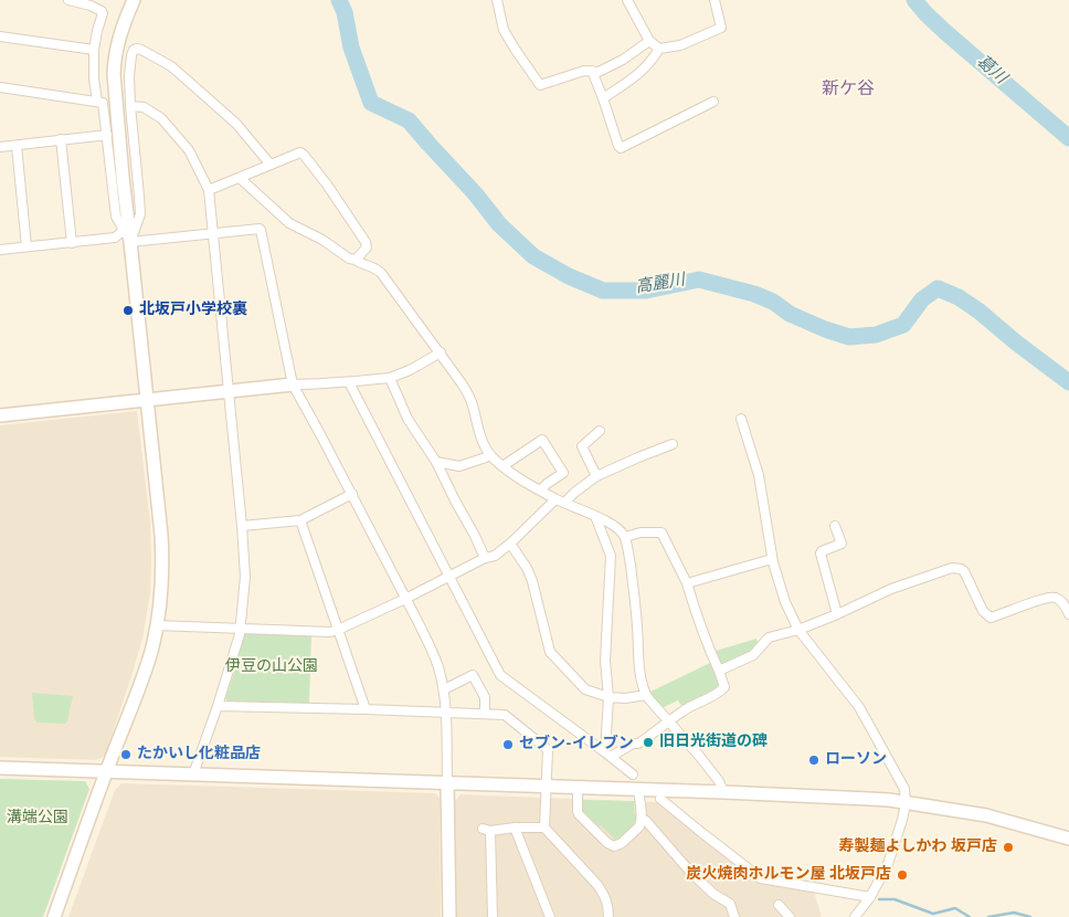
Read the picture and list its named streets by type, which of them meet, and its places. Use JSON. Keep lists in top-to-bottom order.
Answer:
{
  "districts": ["新ケ谷"],
  "water": ["葛川", "高麗川"],
  "parks": ["伊豆の山公園", "溝端公園"],
  "places": [
    "北坂戸小学校裏",
    "旧日光街道の碑",
    "セブン-イレブン",
    "たかいし化粧品店",
    "ローソン",
    "寿製麺よしかわ 坂戸店",
    "炭火焼肉ホルモン屋 北坂戸店"
  ]
}
